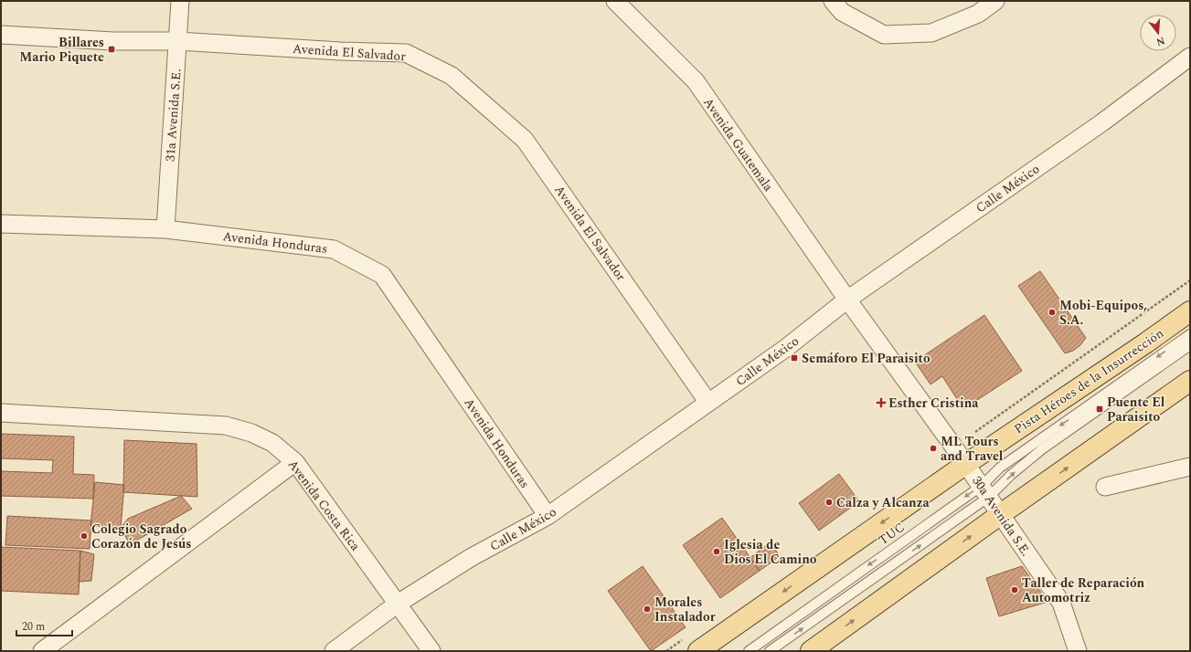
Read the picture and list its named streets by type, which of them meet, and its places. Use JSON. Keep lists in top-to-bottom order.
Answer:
{
  "streets": {
    "main road": ["Pista Héroes de la Insurrección"],
    "street": [
      "Avenida El Salvador",
      "31a Avenida S.E.",
      "Avenida Guatemala",
      "Calle México",
      "Avenida Honduras",
      "Avenida Costa Rica",
      "30a Avenida S.E."
    ],
    "lane": ["TUC"]
  },
  "crossings": [
    ["Avenida El Salvador", "31a Avenida S.E."],
    ["Avenida El Salvador", "Calle México"],
    ["31a Avenida S.E.", "Avenida Honduras"],
    ["Avenida Guatemala", "Calle México"],
    ["Avenida Guatemala", "30a Avenida S.E."],
    ["Calle México", "Avenida Honduras"],
    ["Calle México", "Avenida Costa Rica"],
    ["Calle México", "30a Avenida S.E."],
    ["Pista Héroes de la Insurrección", "30a Avenida S.E."],
    ["30a Avenida S.E.", "TUC"]
  ],
  "places": {
    "transit": ["Billares Mario Piquete", "Semáforo El Paraisito", "Puente El Paraisito"],
    "other": [
      "Mobi-Equipos, S.A.",
      "ML Tours and Travel",
      "Calza y Alcanza",
      "Colegio Sagrado Corazón de Jesús",
      "Iglesia de Dios El Camino",
      "Taller de Reparación Automotriz",
      "Morales Instalador"
    ],
    "health": ["Esther Cristina"]
  },
  "scale_bar": "20 m",
  "north": "bottom"
}
